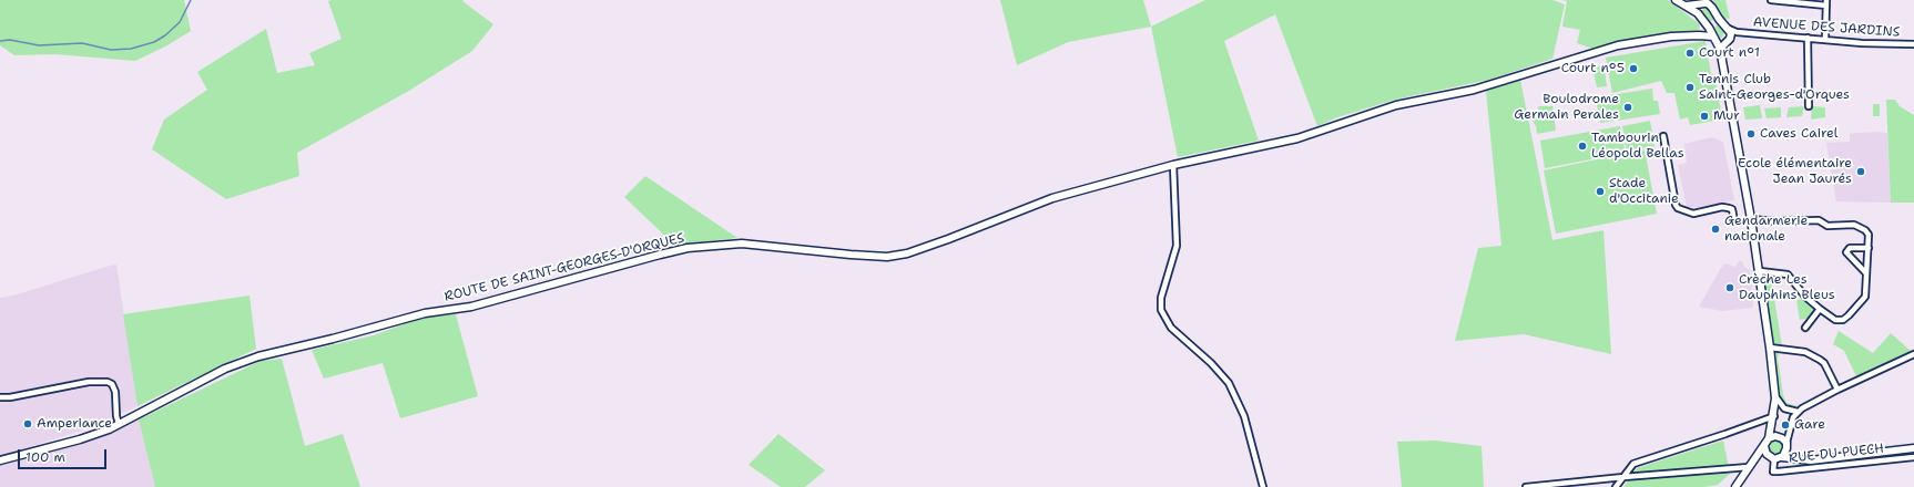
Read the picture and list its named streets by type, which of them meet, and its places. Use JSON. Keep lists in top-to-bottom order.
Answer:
{
  "streets": {
    "street": ["AVENUE DES JARDINS", "ROUTE DE SAINT-GEORGES-D'ORQUES", "RUE DU PUECH"]
  },
  "places": [
    "Court n°1",
    "Court n°5",
    "Tennis Club Saint-Georges-d'Orques",
    "Boulodrome Germain Perales",
    "Mur",
    "Caves Cairel",
    "Tambourin Léopold Bellas",
    "Ecole élémentaire Jean Jaurés",
    "Stade d'Occitanie",
    "Gendarmerie nationale",
    "Crèche Les Dauphins Bleus",
    "Amperiance",
    "Gare"
  ],
  "scale_bar": "100 m"
}
